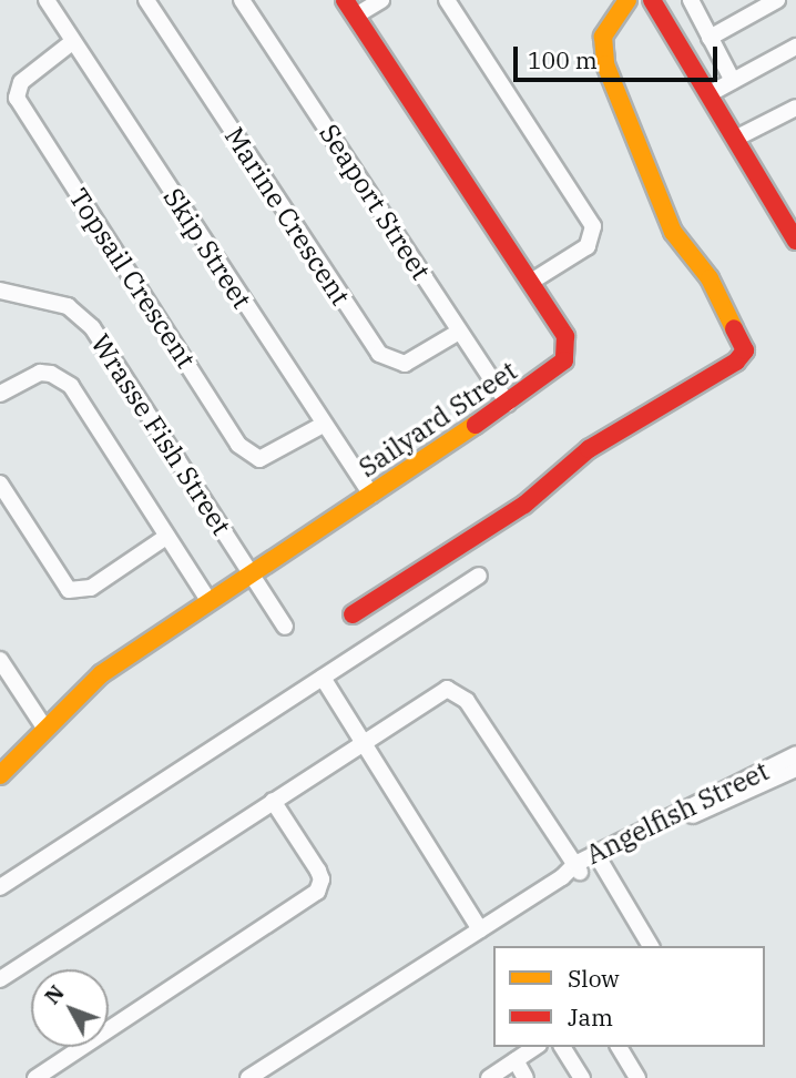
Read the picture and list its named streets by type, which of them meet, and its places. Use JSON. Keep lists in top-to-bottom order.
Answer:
{
  "streets": {
    "street": [
      "Seaport Street",
      "Marine Crescent",
      "Skip Street",
      "Topsail Crescent",
      "Sailyard Street",
      "Wrasse Fish Street",
      "Angelfish Street"
    ]
  },
  "crossings": [
    ["Seaport Street", "Marine Crescent"],
    ["Seaport Street", "Sailyard Street"],
    ["Skip Street", "Topsail Crescent"],
    ["Skip Street", "Sailyard Street"],
    ["Sailyard Street", "Wrasse Fish Street"]
  ],
  "legend": ["Slow", "Jam"],
  "scale_bar": "100 m",
  "north": "top left"
}
